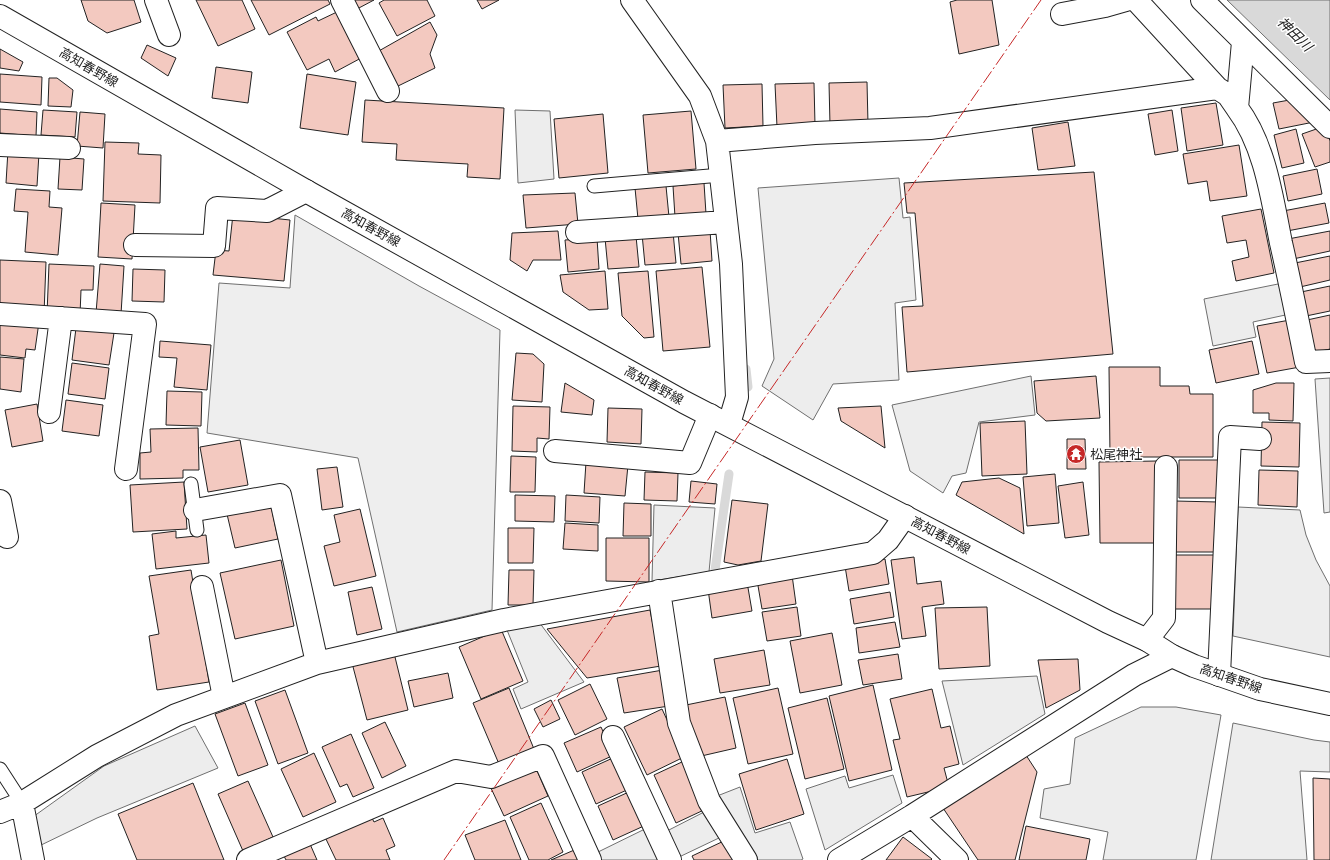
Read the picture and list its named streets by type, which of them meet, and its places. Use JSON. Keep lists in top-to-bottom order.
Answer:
{
  "streets": {
    "street": ["高知春野線"]
  },
  "water": ["神田川"],
  "places": {
    "temple": ["松尾神社"]
  }
}
